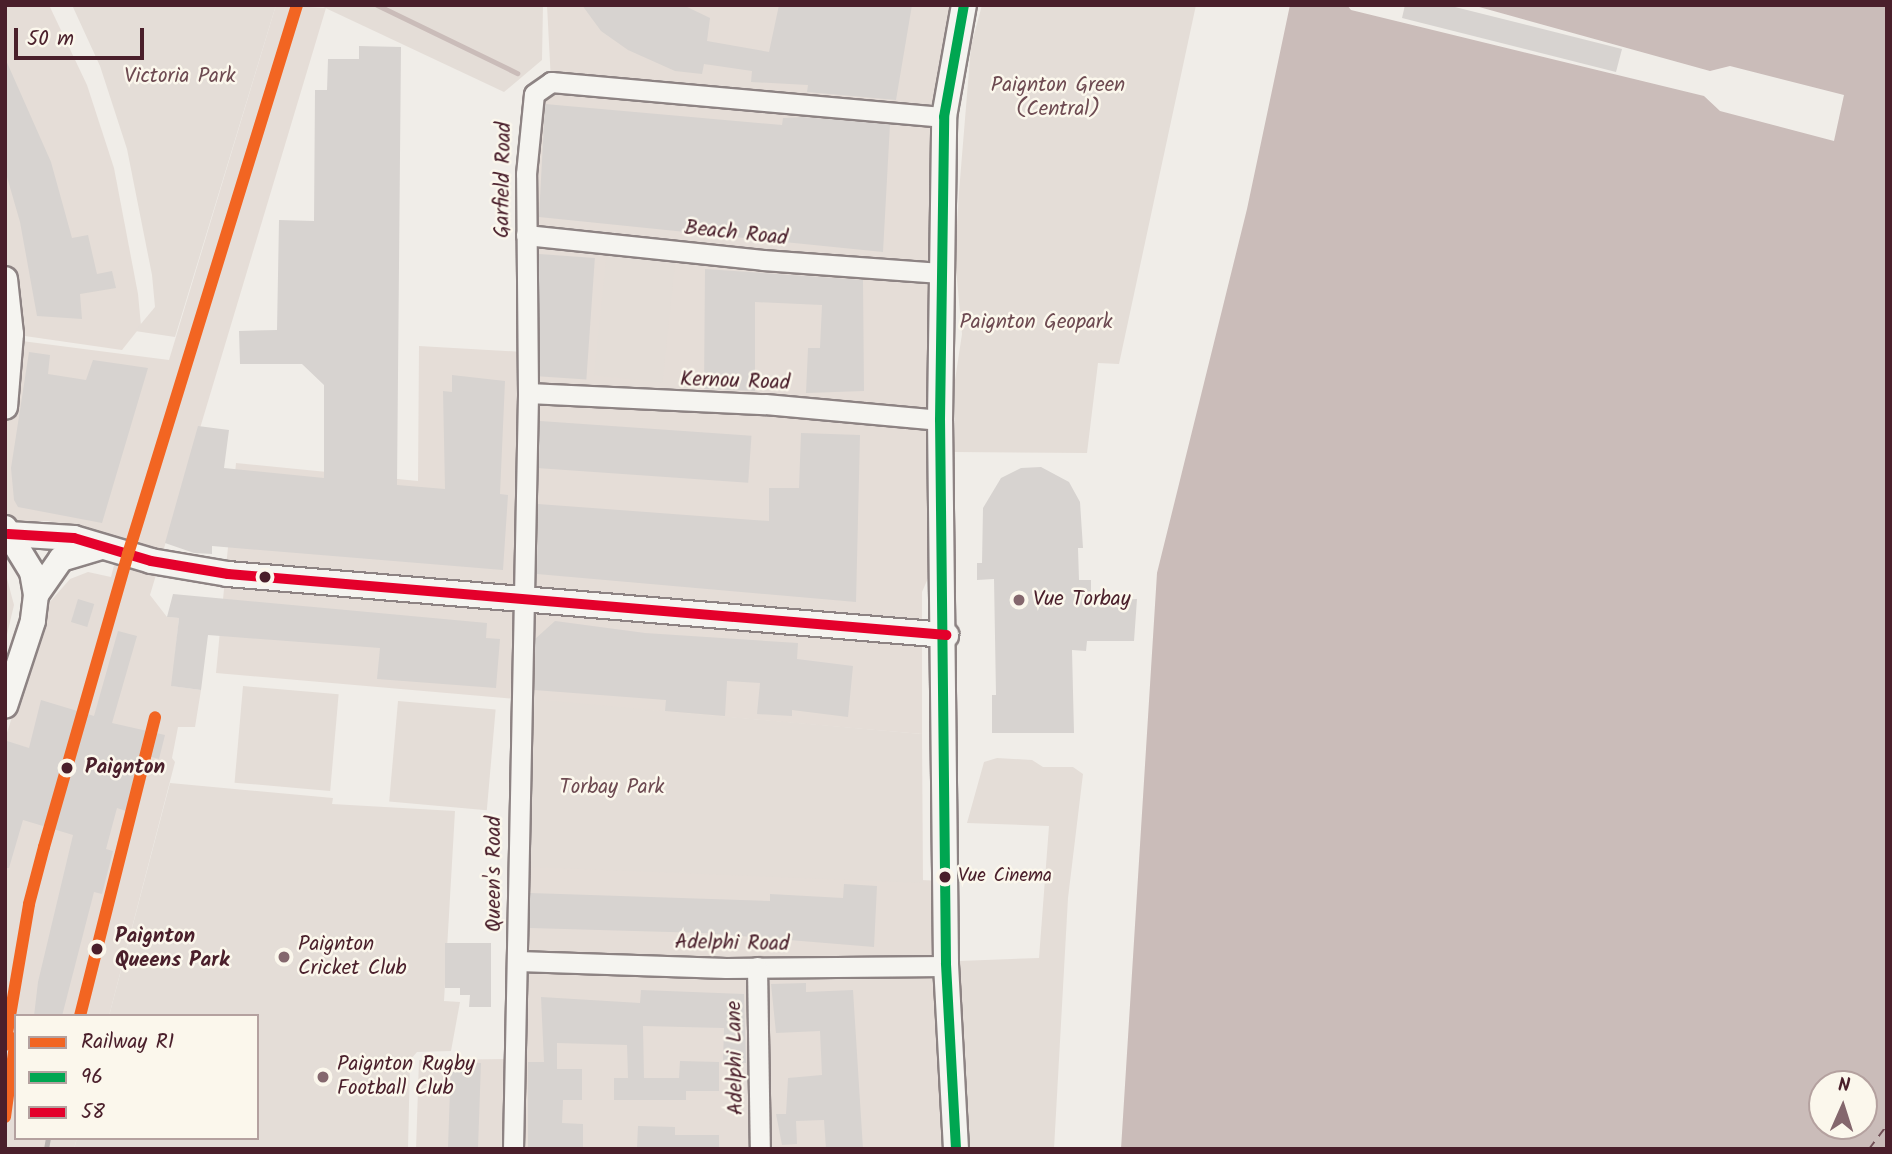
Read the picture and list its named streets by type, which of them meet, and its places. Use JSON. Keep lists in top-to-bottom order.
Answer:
{
  "streets": {
    "street": [
      "Garfield Road",
      "Beach Road",
      "Kernou Road",
      "Queen's Road",
      "Adelphi Road",
      "Adelphi Lane"
    ]
  },
  "crossings": [
    ["Garfield Road", "Beach Road"],
    ["Garfield Road", "Kernou Road"],
    ["Garfield Road", "Queen's Road"],
    ["Queen's Road", "Adelphi Road"],
    ["Adelphi Road", "Adelphi Lane"]
  ],
  "parks": [
    "Victoria Park",
    "Paignton Green (Central)",
    "Paignton Geopark",
    "Torbay Park"
  ],
  "places": [
    "Vue Torbay",
    "Paignton",
    "Vue Cinema",
    "Paignton Queens Park",
    "Paignton Cricket Club",
    "Paignton Rugby Football Club"
  ],
  "lines": ["rail line R1", "transit line 96", "transit line 58"],
  "legend": ["Railway R1", "96", "58"],
  "scale_bar": "50 m",
  "north": "top"
}
